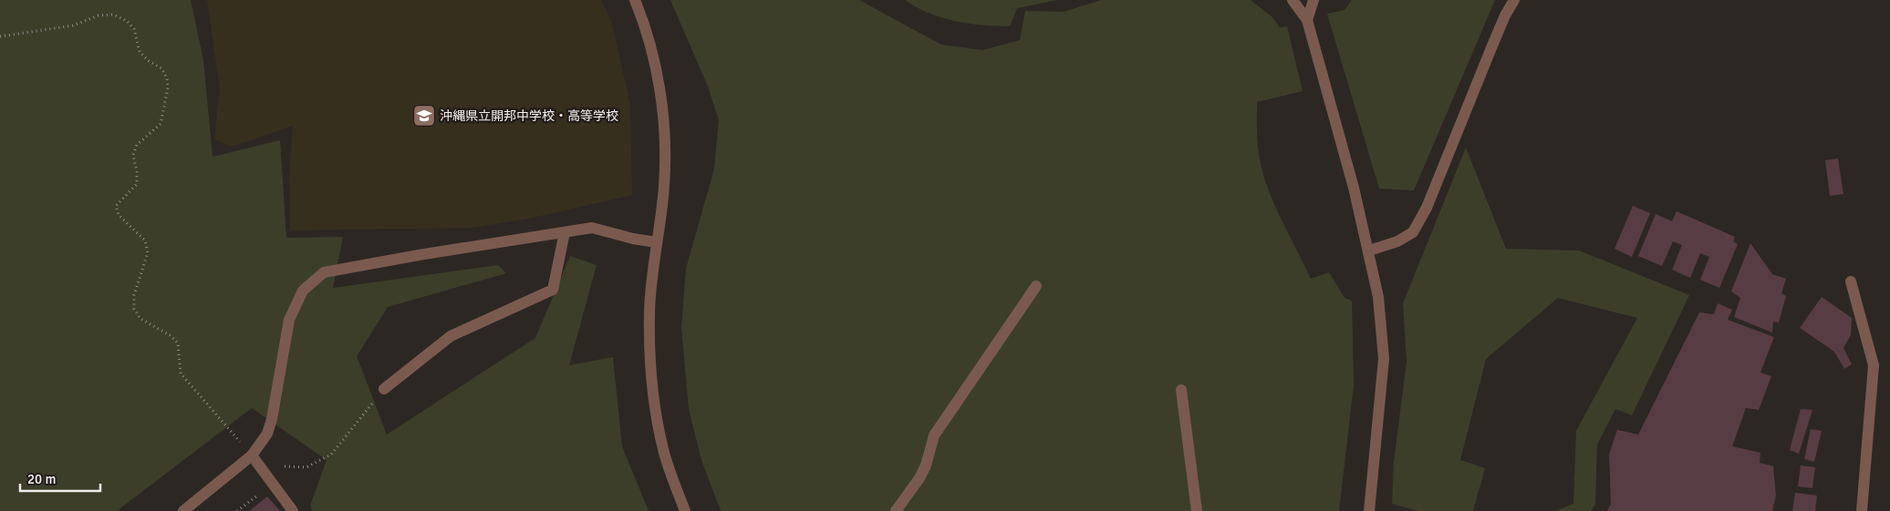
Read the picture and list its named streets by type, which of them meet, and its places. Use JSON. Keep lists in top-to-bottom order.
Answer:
{
  "places": {
    "school or university": ["沖縄県立開邦中学校・高等学校"]
  },
  "scale_bar": "20 m"
}
